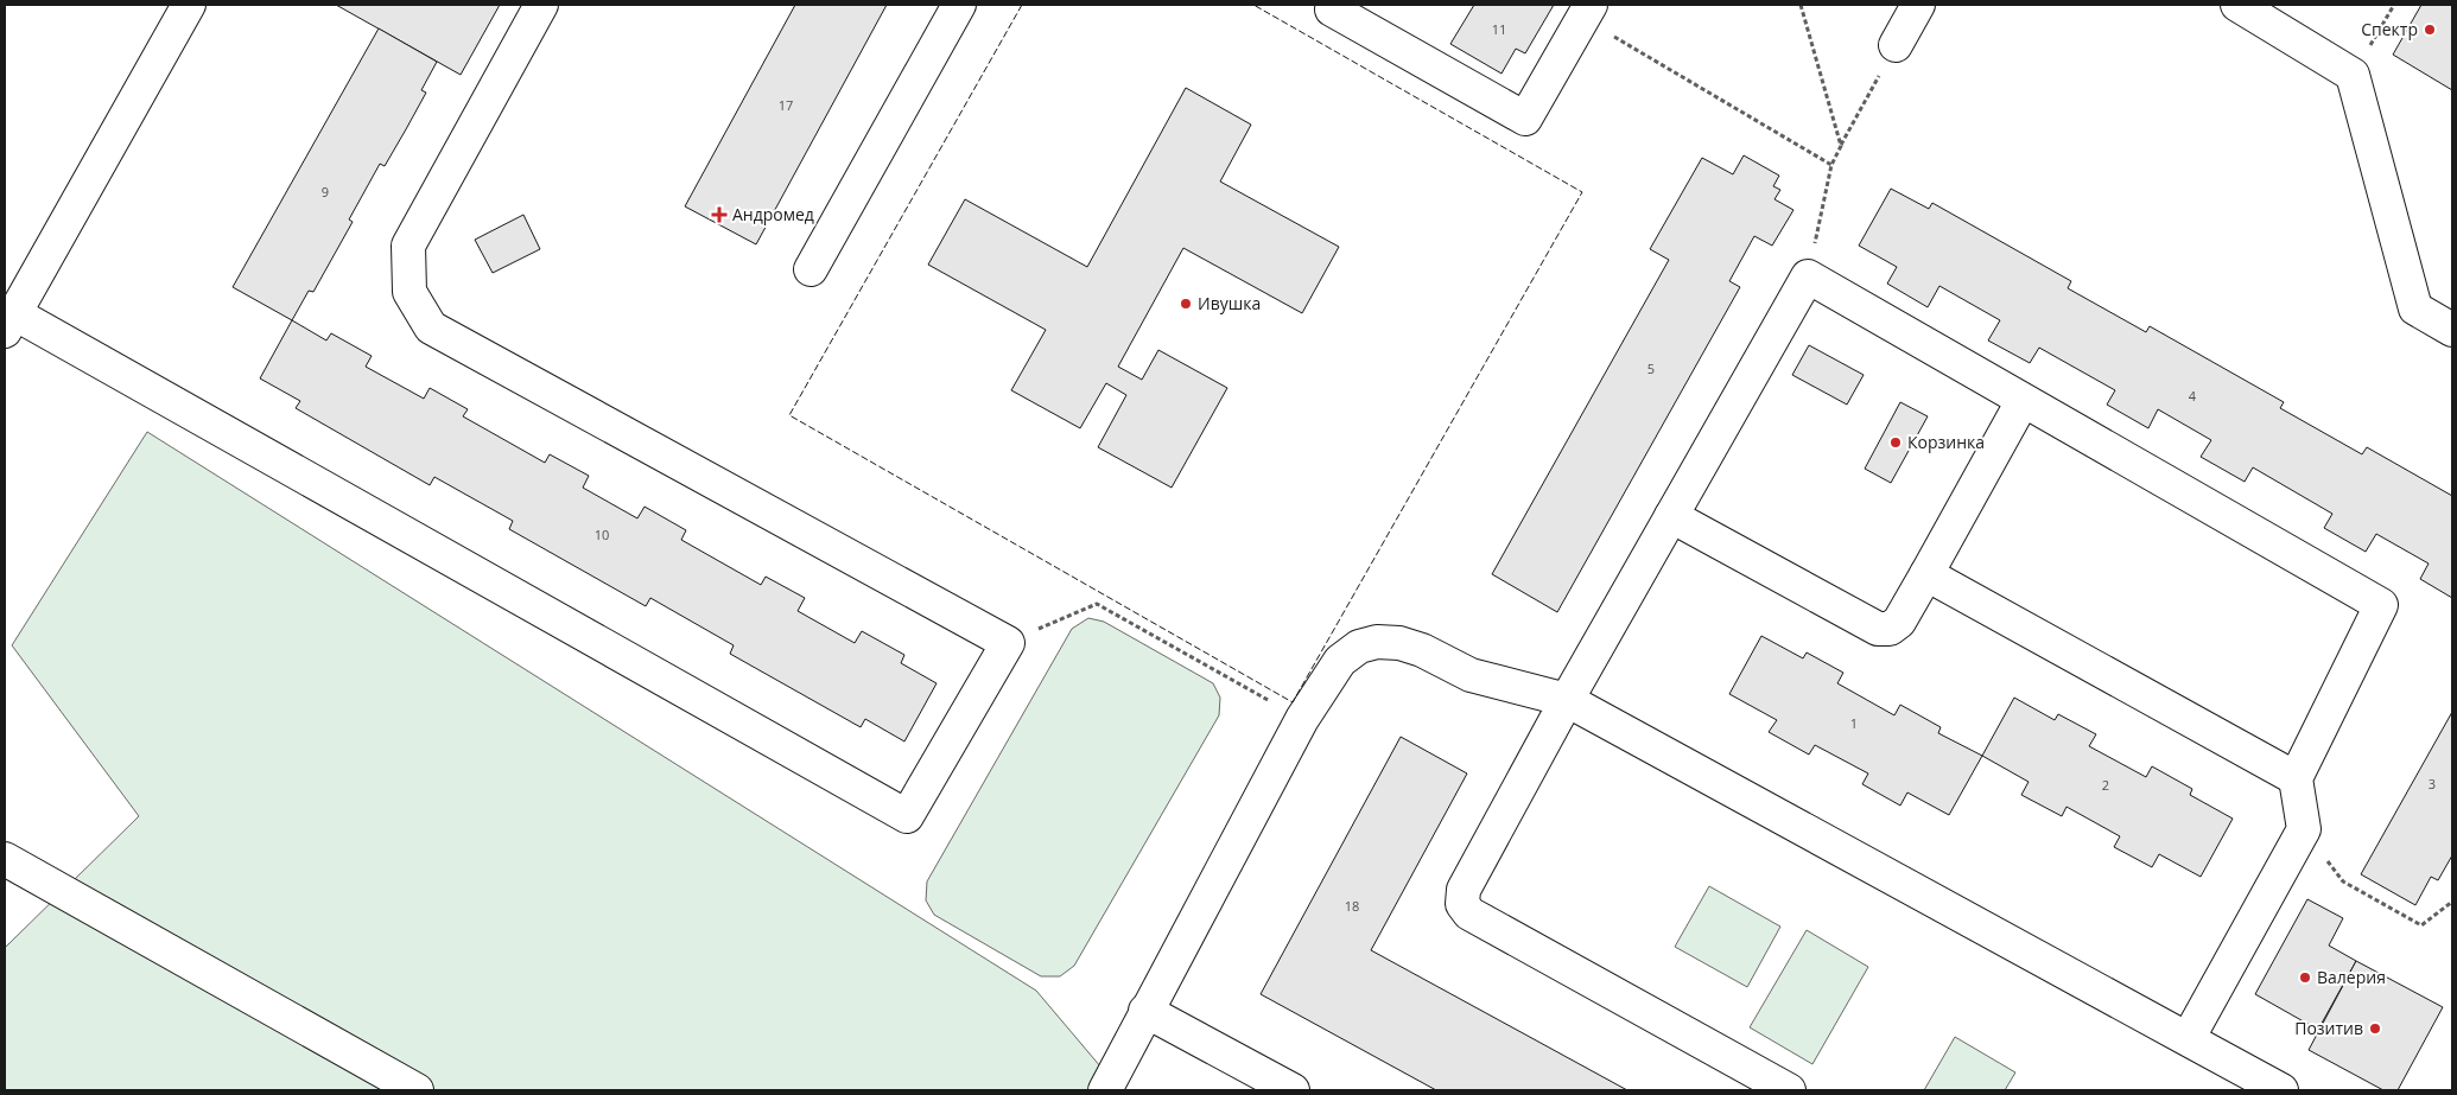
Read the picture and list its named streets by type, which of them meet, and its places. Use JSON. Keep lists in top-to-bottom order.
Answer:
{
  "places": {
    "other": [
      "Спектр",
      "Ивушка",
      "Корзинка",
      "Валерия",
      "Позитив"
    ],
    "health": ["Андромед"]
  },
  "house_numbers": [
    "11",
    "17",
    "9",
    "5",
    "4",
    "10",
    "1",
    "3",
    "2",
    "18"
  ]
}
